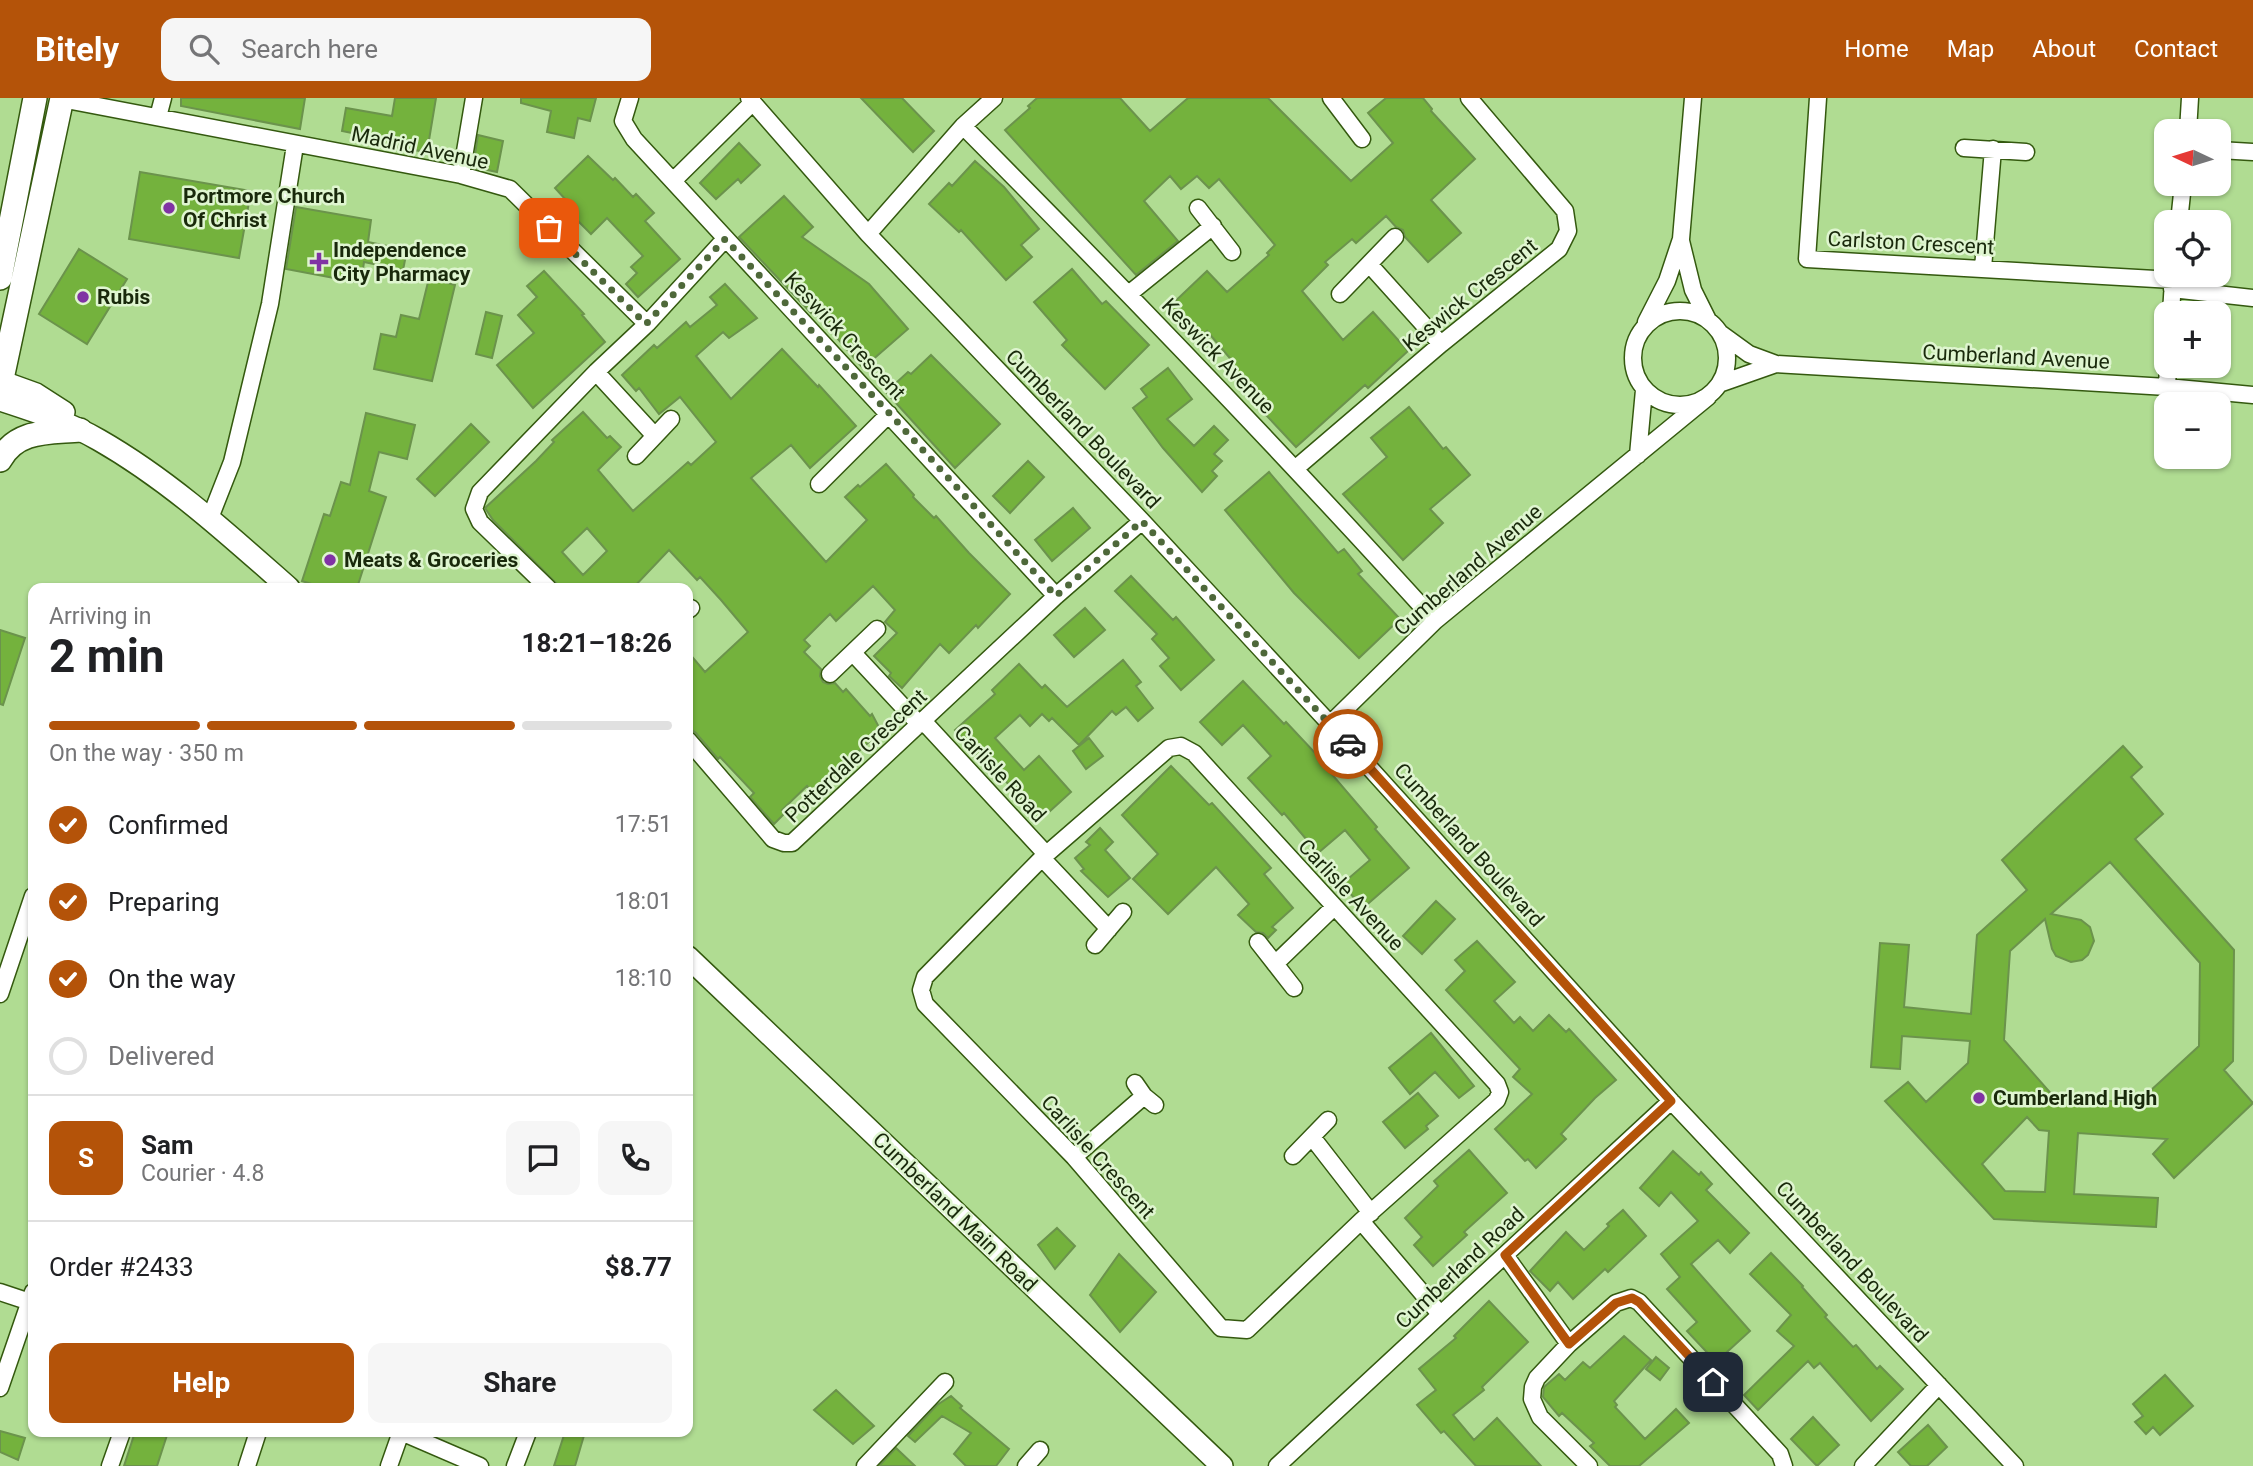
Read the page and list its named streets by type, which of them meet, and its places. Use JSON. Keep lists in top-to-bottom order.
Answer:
{
  "streets": {
    "street": [
      "Madrid Avenue",
      "Carlston Crescent",
      "Keswick Crescent",
      "Keswick Avenue",
      "Cumberland Avenue",
      "Cumberland Boulevard",
      "Potterdale Crescent",
      "Carlisle Road",
      "Carlisle Avenue",
      "Carlisle Crescent",
      "Cumberland Main Road",
      "Cumberland Road"
    ]
  },
  "crossings": [
    ["Keswick Crescent", "Keswick Avenue"],
    ["Keswick Crescent", "Potterdale Crescent"],
    ["Keswick Avenue", "Cumberland Avenue"],
    ["Cumberland Avenue", "Cumberland Boulevard"],
    ["Cumberland Boulevard", "Potterdale Crescent"],
    ["Cumberland Boulevard", "Cumberland Road"],
    ["Potterdale Crescent", "Carlisle Road"],
    ["Carlisle Road", "Carlisle Crescent"],
    ["Carlisle Avenue", "Carlisle Crescent"]
  ],
  "places": {
    "other": [
      "Portmore Church Of Christ",
      "Rubis",
      "Meats & Groceries",
      "Cumberland High"
    ],
    "health": ["Independence City Pharmacy"]
  },
  "north": "left",
  "page": {
    "header": "Bitely",
    "search": "Search here",
    "nav": [
      "Home",
      "Map",
      "About",
      "Contact"
    ],
    "map_buttons": ["+", "−"],
    "heading": ["2 min", "Arriving in", "18:21–18:26"],
    "panel": [
      "Sam",
      "Courier · 4.8",
      "Order #2433",
      "$8.77"
    ],
    "bar": "On the way · 350 m",
    "list": [
      ["Confirmed", "17:51"],
      ["Preparing", "18:01"],
      ["On the way", "18:10"],
      "Delivered"
    ],
    "round": "S",
    "buttons": ["Help", "Share"]
  }
}
